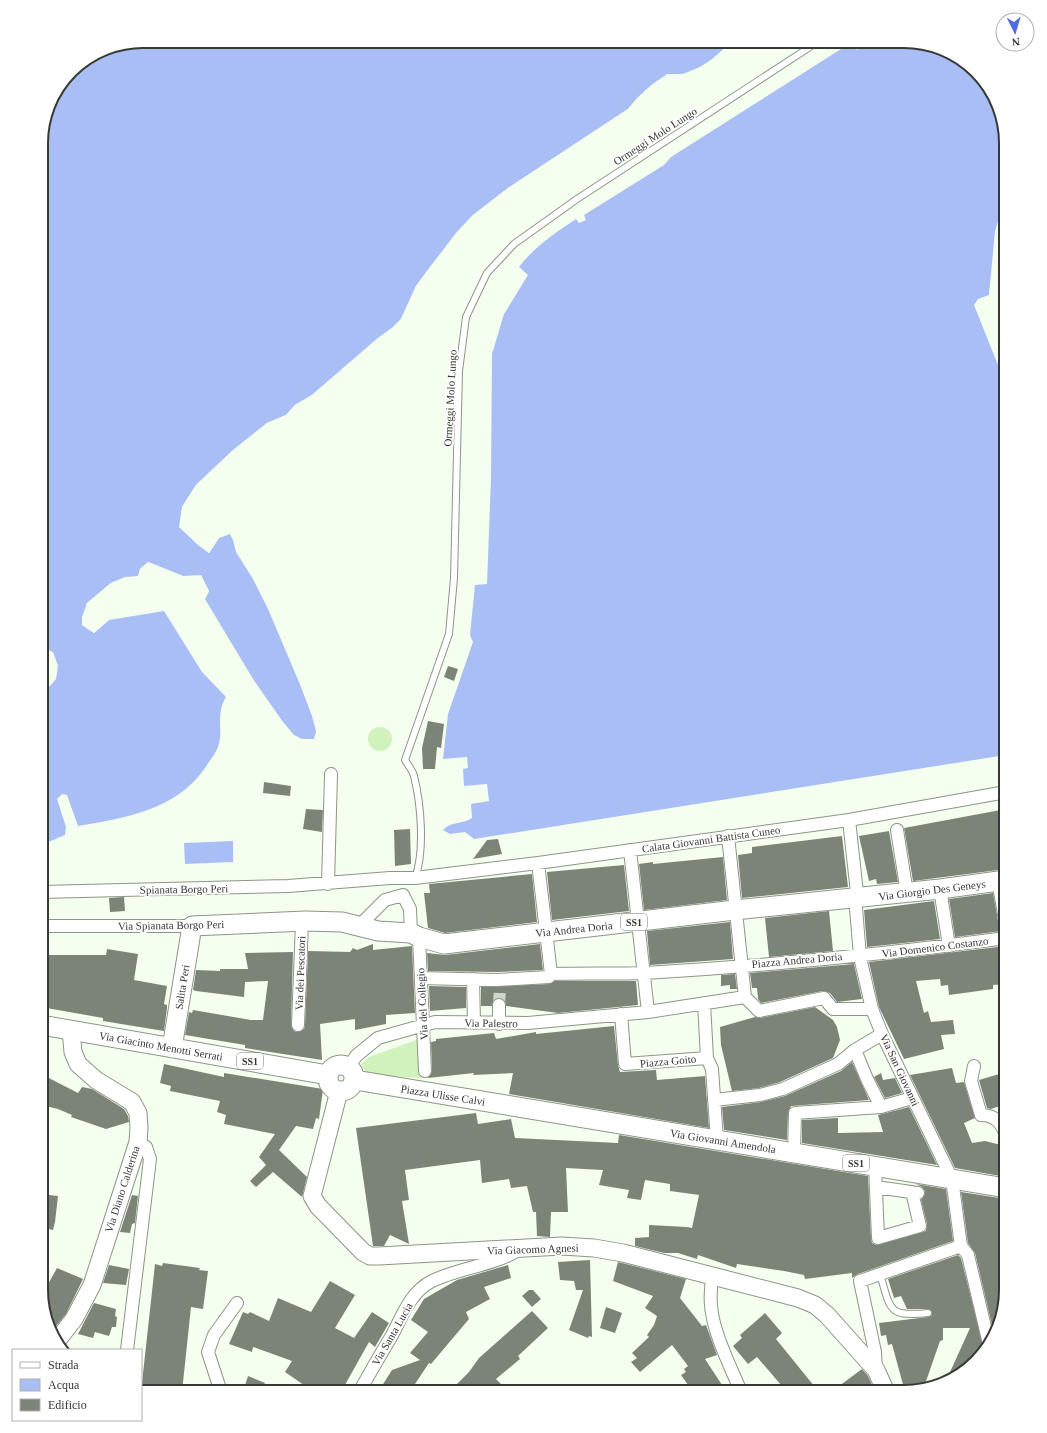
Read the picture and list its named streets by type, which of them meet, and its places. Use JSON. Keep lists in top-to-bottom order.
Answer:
{
  "streets": {
    "main road": [
      "Via Giorgio Des Geneys",
      "SS1",
      "Via Spianata Borgo Peri",
      "Via Andrea Doria",
      "Salita Peri",
      "Via Giacinto Menotti Serrati",
      "Piazza Ulisse Calvi",
      "Via Giovanni Amendola",
      "Via Diano Calderina",
      "Via Giacomo Agnesi"
    ],
    "street": [
      "Calata Giovanni Battista Cuneo",
      "Spianata Borgo Peri",
      "Via Domenico Costanzo",
      "Piazza Andrea Doria",
      "Via dei Pescatori",
      "Via del Collegio",
      "Via Palestro",
      "Piazza Goito",
      "Via San Giovanni",
      "Via Santa Lucia"
    ],
    "lane": ["Ormeggi Molo Lungo"]
  },
  "crossings": [
    ["Ormeggi Molo Lungo", "Calata Giovanni Battista Cuneo"],
    ["Ormeggi Molo Lungo", "Spianata Borgo Peri"],
    ["Calata Giovanni Battista Cuneo", "Spianata Borgo Peri"],
    ["Calata Giovanni Battista Cuneo", "Piazza Andrea Doria"],
    ["Via Giorgio Des Geneys", "Via Andrea Doria"],
    ["SS1", "Via Spianata Borgo Peri"],
    ["SS1", "Via Andrea Doria"],
    ["SS1", "Via dei Pescatori"],
    ["SS1", "Via del Collegio"],
    ["SS1", "Via San Giovanni"],
    ["SS1", "Via Giovanni Amendola"],
    ["Via Spianata Borgo Peri", "Via dei Pescatori"],
    ["Via Spianata Borgo Peri", "Salita Peri"],
    ["Via Andrea Doria", "Piazza Andrea Doria"],
    ["Via Andrea Doria", "Via del Collegio"],
    ["Via Domenico Costanzo", "Piazza Andrea Doria"],
    ["Via Domenico Costanzo", "Via San Giovanni"],
    ["Piazza Andrea Doria", "Via San Giovanni"],
    ["Salita Peri", "Via Giacinto Menotti Serrati"],
    ["Via del Collegio", "Via Palestro"],
    ["Via Palestro", "Via Giacinto Menotti Serrati"],
    ["Via Palestro", "Piazza Goito"],
    ["Via Palestro", "Piazza Ulisse Calvi"],
    ["Via Palestro", "Via Giacomo Agnesi"],
    ["Via Giacinto Menotti Serrati", "Piazza Ulisse Calvi"],
    ["Via Giacinto Menotti Serrati", "Via Diano Calderina"],
    ["Via Giacinto Menotti Serrati", "Via Giacomo Agnesi"],
    ["Via San Giovanni", "Via Giovanni Amendola"],
    ["Piazza Ulisse Calvi", "Via Giovanni Amendola"],
    ["Piazza Ulisse Calvi", "Via Giacomo Agnesi"],
    ["Via Giacomo Agnesi", "Via Santa Lucia"]
  ],
  "legend": ["Strada", "Acqua", "Edificio"],
  "north": "bottom"
}
